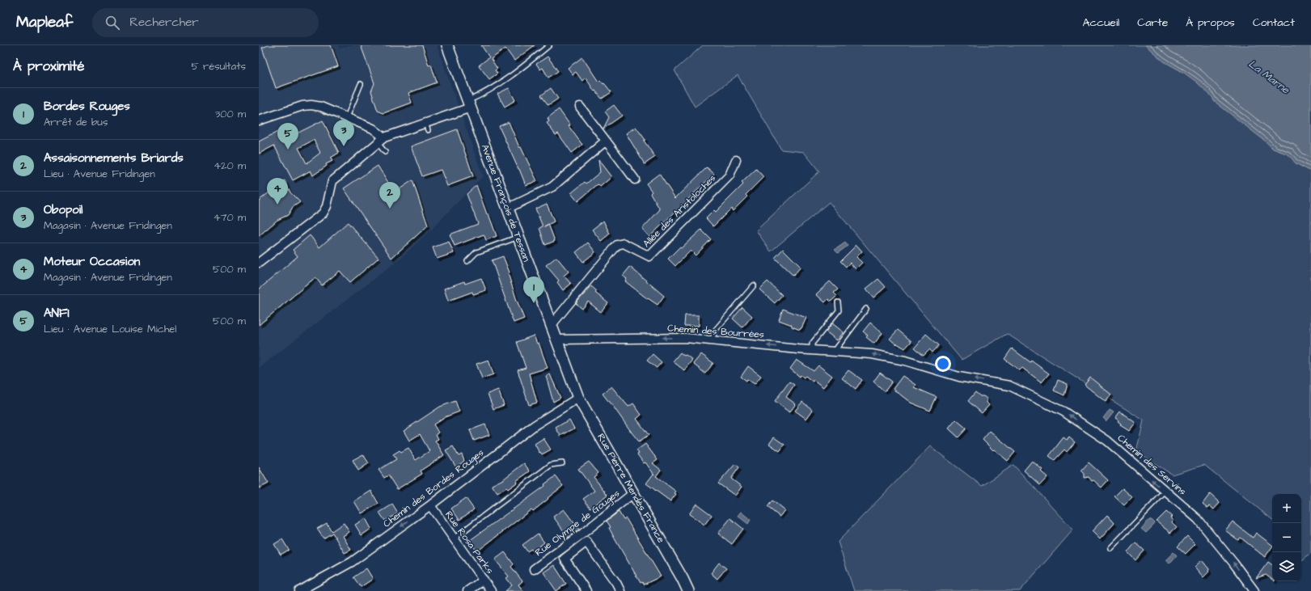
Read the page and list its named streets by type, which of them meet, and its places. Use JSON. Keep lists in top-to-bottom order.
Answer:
{
  "streets": {
    "street": [
      "Avenue François de Tessan",
      "Allée des Aristoloches",
      "Chemin des Bourrées",
      "Chemin des Servins",
      "Chemin des Bordes Rouges",
      "Rue Pierre Mendès France",
      "Rue Olympe de Gouges",
      "Rue Rosa Parks"
    ]
  },
  "crossings": [
    ["Avenue François de Tessan", "Allée des Aristoloches"],
    ["Avenue François de Tessan", "Chemin des Bourrées"],
    ["Avenue François de Tessan", "Chemin des Bordes Rouges"],
    ["Avenue François de Tessan", "Rue Pierre Mendès France"],
    ["Chemin des Bourrées", "Chemin des Servins"],
    ["Chemin des Bordes Rouges", "Rue Pierre Mendès France"],
    ["Chemin des Bordes Rouges", "Rue Rosa Parks"],
    ["Rue Pierre Mendès France", "Rue Olympe de Gouges"]
  ],
  "one_way": ["Chemin des Bourrées", "Chemin des Servins", "Chemin des Bordes Rouges"],
  "water": ["La Marne"],
  "page": {
    "header": "Mapleaf",
    "search": "Rechercher",
    "nav": [
      "Accueil",
      "Carte",
      "À propos",
      "Contact"
    ],
    "heading": ["À proximité", "5 résultats"],
    "list": [
      {
        "mark": "1",
        "name": "Bordes Rouges",
        "note": "Arrêt de bus",
        "value": "300 m"
      },
      {
        "mark": "2",
        "name": "Assaisonnements Briards",
        "note": "Lieu · Avenue Fridingen",
        "value": "420 m"
      },
      {
        "mark": "3",
        "name": "Obopoil",
        "note": "Magasin · Avenue Fridingen",
        "value": "470 m"
      },
      {
        "mark": "4",
        "name": "Moteur Occasion",
        "note": "Magasin · Avenue Fridingen",
        "value": "500 m"
      },
      {
        "mark": "5",
        "name": "ANFI",
        "note": "Lieu · Avenue Louise Michel",
        "value": "500 m"
      }
    ],
    "pins": [
      "3",
      "5",
      "4",
      "2",
      "1"
    ],
    "map_buttons": ["+", "−"]
  }
}
